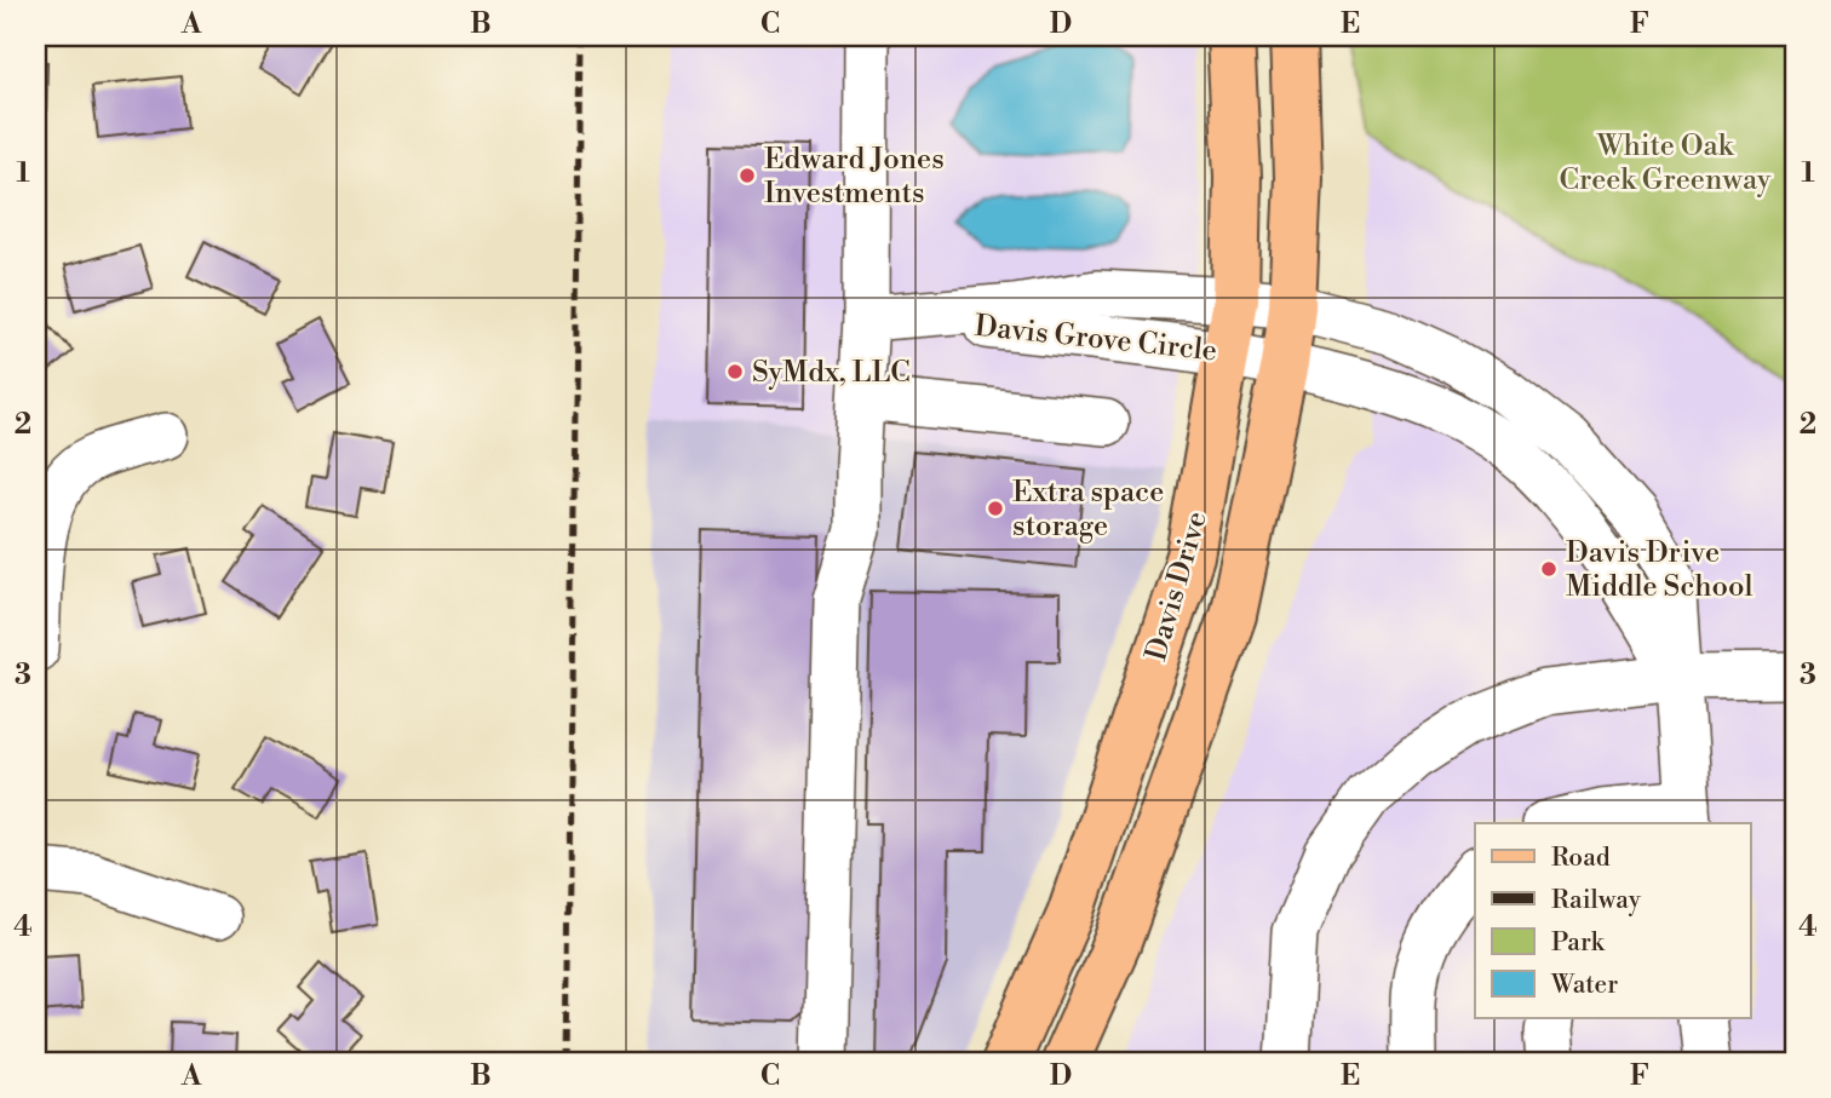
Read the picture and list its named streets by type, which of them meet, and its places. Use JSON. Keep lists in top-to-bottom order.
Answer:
{
  "streets": {
    "main road": ["Davis Drive"],
    "street": ["Davis Grove Circle"]
  },
  "crossings": [
    ["Davis Grove Circle", "Davis Drive"]
  ],
  "parks": ["White Oak Creek Greenway"],
  "places": [
    "Edward Jones Investments",
    "SyMdx, LLC",
    "Extra space storage",
    "Davis Drive Middle School"
  ],
  "legend": [
    "Road",
    "Railway",
    "Park",
    "Water"
  ],
  "grid": {
    "columns": [
      "A",
      "B",
      "C",
      "D",
      "E",
      "F"
    ],
    "rows": [
      "1",
      "2",
      "3",
      "4"
    ]
  }
}
